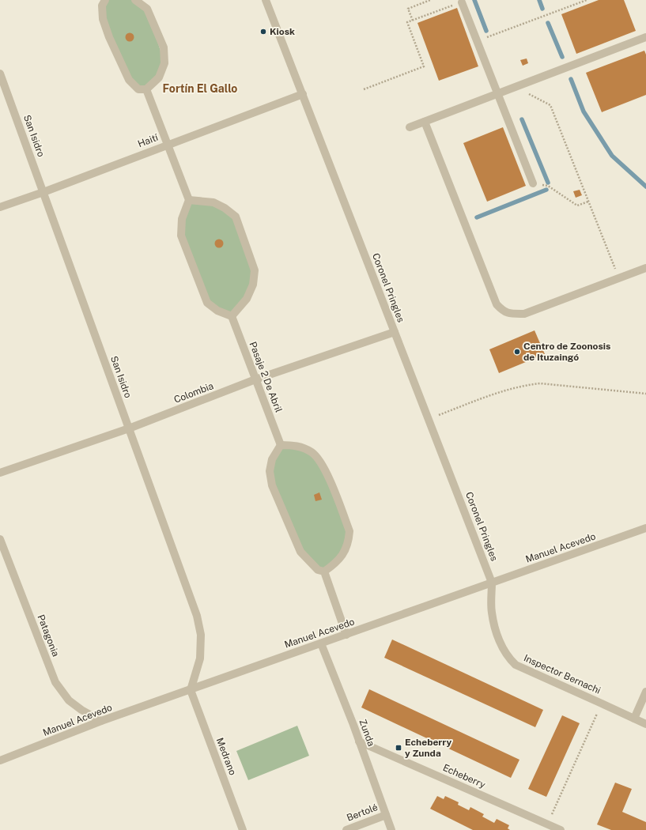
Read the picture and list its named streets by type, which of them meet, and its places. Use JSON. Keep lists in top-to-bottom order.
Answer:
{
  "streets": {
    "street": [
      "San Isidro",
      "Haití",
      "Coronel Pringles",
      "Pasaje 2 De Abril",
      "Colombia",
      "Manuel Acevedo",
      "Patagonia",
      "Inspector Bernachi",
      "Zunda",
      "Medrano",
      "Echeberry",
      "Bertolé"
    ]
  },
  "crossings": [
    ["San Isidro", "Haití"],
    ["San Isidro", "Colombia"],
    ["San Isidro", "Manuel Acevedo"],
    ["San Isidro", "Medrano"],
    ["Haití", "Coronel Pringles"],
    ["Coronel Pringles", "Colombia"],
    ["Coronel Pringles", "Manuel Acevedo"],
    ["Coronel Pringles", "Inspector Bernachi"],
    ["Pasaje 2 De Abril", "Colombia"],
    ["Manuel Acevedo", "Patagonia"],
    ["Manuel Acevedo", "Inspector Bernachi"],
    ["Manuel Acevedo", "Zunda"],
    ["Manuel Acevedo", "Medrano"],
    ["Zunda", "Echeberry"],
    ["Zunda", "Bertolé"]
  ],
  "districts": ["Fortín El Gallo"],
  "places": {
    "other": ["Kiosk", "Centro de Zoonosis de Ituzaingó"],
    "transit": ["Echeberry y Zunda"]
  }
}
